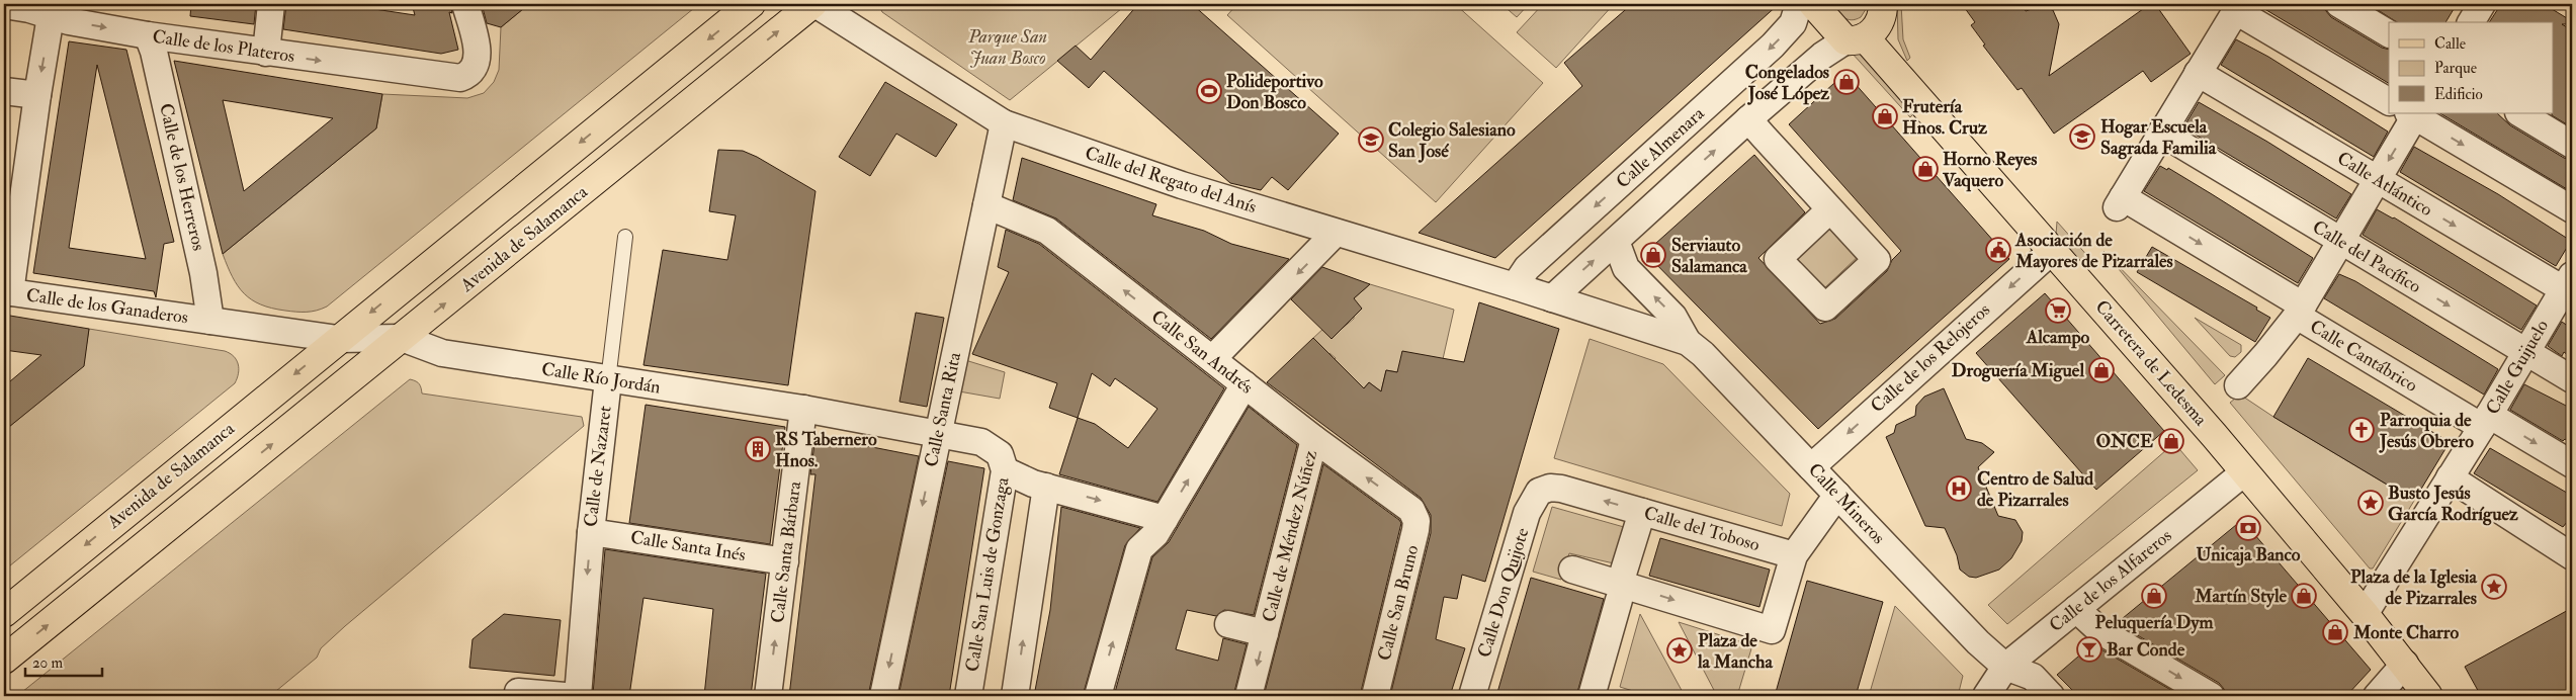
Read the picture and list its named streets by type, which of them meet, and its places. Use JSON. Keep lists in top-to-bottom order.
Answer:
{
  "streets": {
    "main road": ["Avenida de Salamanca", "Carretera de Ledesma"],
    "street": [
      "Calle de los Plateros",
      "Calle Almenara",
      "Calle de los Herreros",
      "Calle del Regato del Anís",
      "Calle Atlántico",
      "Calle del Pacífico",
      "Calle de los Ganaderos",
      "Calle San Andrés",
      "Calle Cantábrico",
      "Calle de los Relojeros",
      "Calle Guijuelo",
      "Calle Río Jordán",
      "Calle Santa Rita",
      "Calle de Nazaret",
      "Calle Mineros",
      "Calle del Toboso",
      "Calle de Méndez Núñez",
      "Calle Santa Inés",
      "Calle Santa Bárbara",
      "Calle San Luis de Gonzaga",
      "Calle de los Alfareros",
      "Calle Don Quijote",
      "Calle San Bruno"
    ]
  },
  "crossings": [
    ["Calle de los Plateros", "Calle de los Herreros"],
    ["Calle Almenara", "Calle del Regato del Anís"],
    ["Calle de los Herreros", "Calle de los Ganaderos"],
    ["Calle del Regato del Anís", "Avenida de Salamanca"],
    ["Calle del Regato del Anís", "Calle Santa Rita"],
    ["Calle del Regato del Anís", "Calle Mineros"],
    ["Calle Atlántico", "Calle Guijuelo"],
    ["Avenida de Salamanca", "Calle de los Ganaderos"],
    ["Avenida de Salamanca", "Calle Río Jordán"],
    ["Calle del Pacífico", "Calle Cantábrico"],
    ["Calle del Pacífico", "Calle Guijuelo"],
    ["Calle de los Ganaderos", "Calle Río Jordán"],
    ["Calle San Andrés", "Calle Santa Rita"],
    ["Calle San Andrés", "Calle de Méndez Núñez"],
    ["Calle San Andrés", "Calle San Bruno"],
    ["Calle Cantábrico", "Calle Guijuelo"],
    ["Calle de los Relojeros", "Carretera de Ledesma"],
    ["Calle de los Relojeros", "Calle Mineros"],
    ["Carretera de Ledesma", "Calle Guijuelo"],
    ["Carretera de Ledesma", "Calle de los Alfareros"],
    ["Calle Río Jordán", "Calle Santa Rita"],
    ["Calle Río Jordán", "Calle de Nazaret"],
    ["Calle Río Jordán", "Calle Santa Bárbara"],
    ["Calle Río Jordán", "Calle San Luis de Gonzaga"],
    ["Calle de Nazaret", "Calle Santa Inés"],
    ["Calle Mineros", "Calle de los Alfareros"],
    ["Calle del Toboso", "Calle Don Quijote"],
    ["Calle Santa Inés", "Calle Santa Bárbara"]
  ],
  "one_way": [
    "Calle San Andrés",
    "Calle de los Relojeros",
    "Calle de Nazaret",
    "Calle Santa Bárbara"
  ],
  "parks": ["Parque San Juan Bosco"],
  "places": {
    "shop": [
      "Congelados José López",
      "Frutería Hnos. Cruz",
      "Horno Reyes Vaquero",
      "Serviauto Salamanca",
      "Droguería Miguel",
      "ONCE",
      "Peluquería Dym",
      "Martín Style",
      "Monte Charro"
    ],
    "sports": ["Polideportivo Don Bosco"],
    "school or university": ["Hogar Escuela Sagrada Familia", "Colegio Salesiano San José"],
    "public building": ["Asociación de Mayores de Pizarrales"],
    "supermarket": ["Alcampo"],
    "church": ["Parroquia de Jesús Obrero"],
    "building": ["RS Tabernero Hnos."],
    "hospital": ["Centro de Salud de Pizarrales"],
    "place": ["Busto Jesús García Rodríguez", "Plaza de la Iglesia de Pizarrales", "Plaza de la Mancha"],
    "bank": ["Unicaja Banco"],
    "bar": ["Bar Conde"]
  },
  "legend": ["Calle", "Parque", "Edificio"],
  "scale_bar": "20 m"
}
